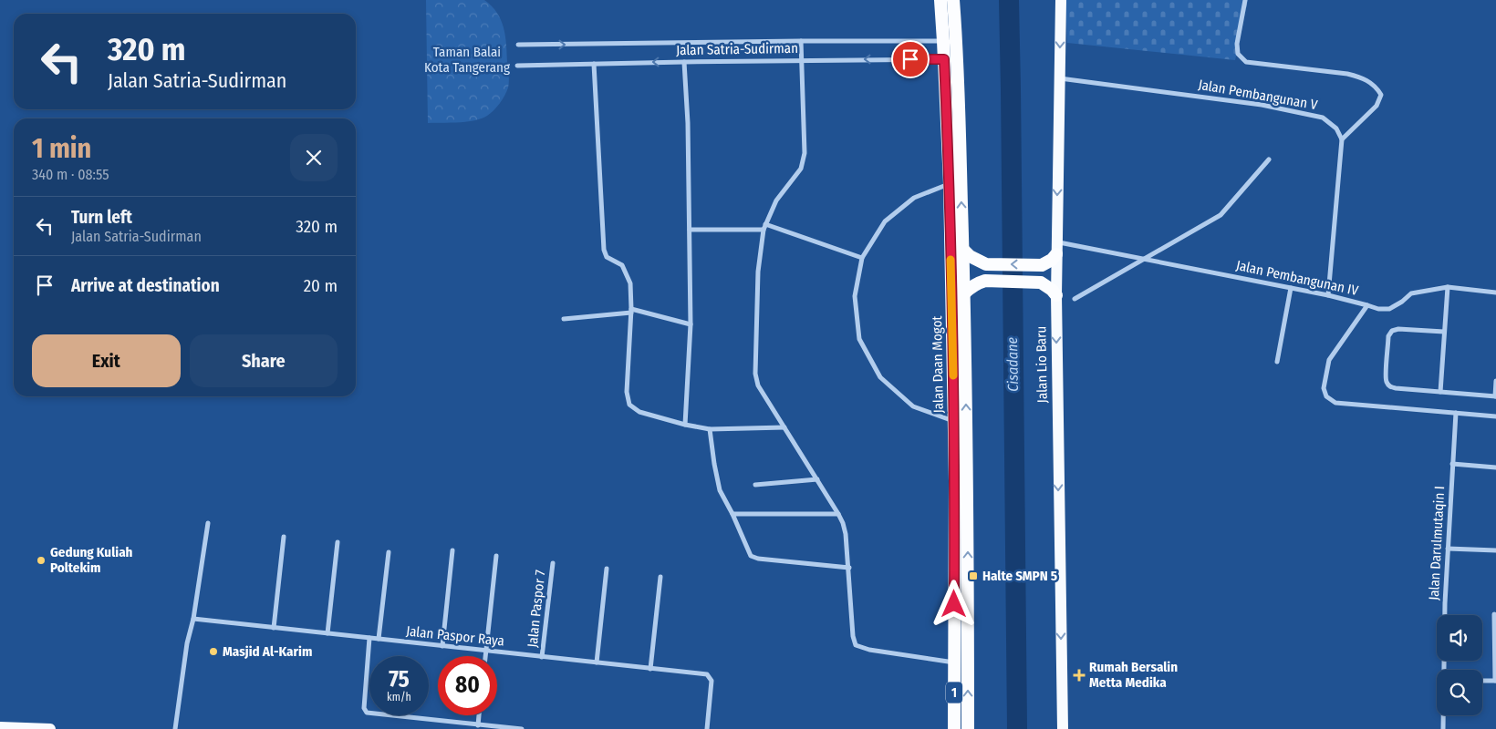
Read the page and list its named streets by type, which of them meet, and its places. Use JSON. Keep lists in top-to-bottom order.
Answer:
{
  "streets": {
    "highway": ["Jalan Daan Mogot", "1"],
    "main road": ["Jalan Lio Baru"],
    "street": [
      "Jalan Satria-Sudirman",
      "Jalan Pembangunan V",
      "Jalan Pembangunan IV",
      "Jalan Darulmutaqin I",
      "Jalan Paspor 7",
      "Jalan Paspor Raya"
    ]
  },
  "crossings": [
    ["Jalan Satria-Sudirman", "Jalan Daan Mogot"],
    ["Jalan Pembangunan V", "Jalan Lio Baru"],
    ["Jalan Pembangunan IV", "Jalan Lio Baru"],
    ["Jalan Pembangunan IV", "Jalan Darulmutaqin I"],
    ["Jalan Paspor 7", "Jalan Paspor Raya"]
  ],
  "one_way": ["Jalan Lio Baru"],
  "water": ["Cisadane"],
  "parks": ["Taman Balai Kota Tangerang"],
  "places": {
    "other": ["Gedung Kuliah Poltekim", "Masjid Al-Karim"],
    "transit": ["Halte SMPN 5"],
    "health": ["Rumah Bersalin Metta Medika"]
  },
  "page": {
    "turn": ["320 m", "Jalan Satria-Sudirman"],
    "heading": ["1 min", "340 m · 08:55"],
    "list": [
      {
        "name": "Turn left",
        "note": "Jalan Satria-Sudirman",
        "value": "320 m"
      },
      {
        "name": "Arrive at destination",
        "value": "20 m"
      }
    ],
    "buttons": ["Exit", "Share"],
    "speed": "75 km/h",
    "limit": "80"
  }
}
